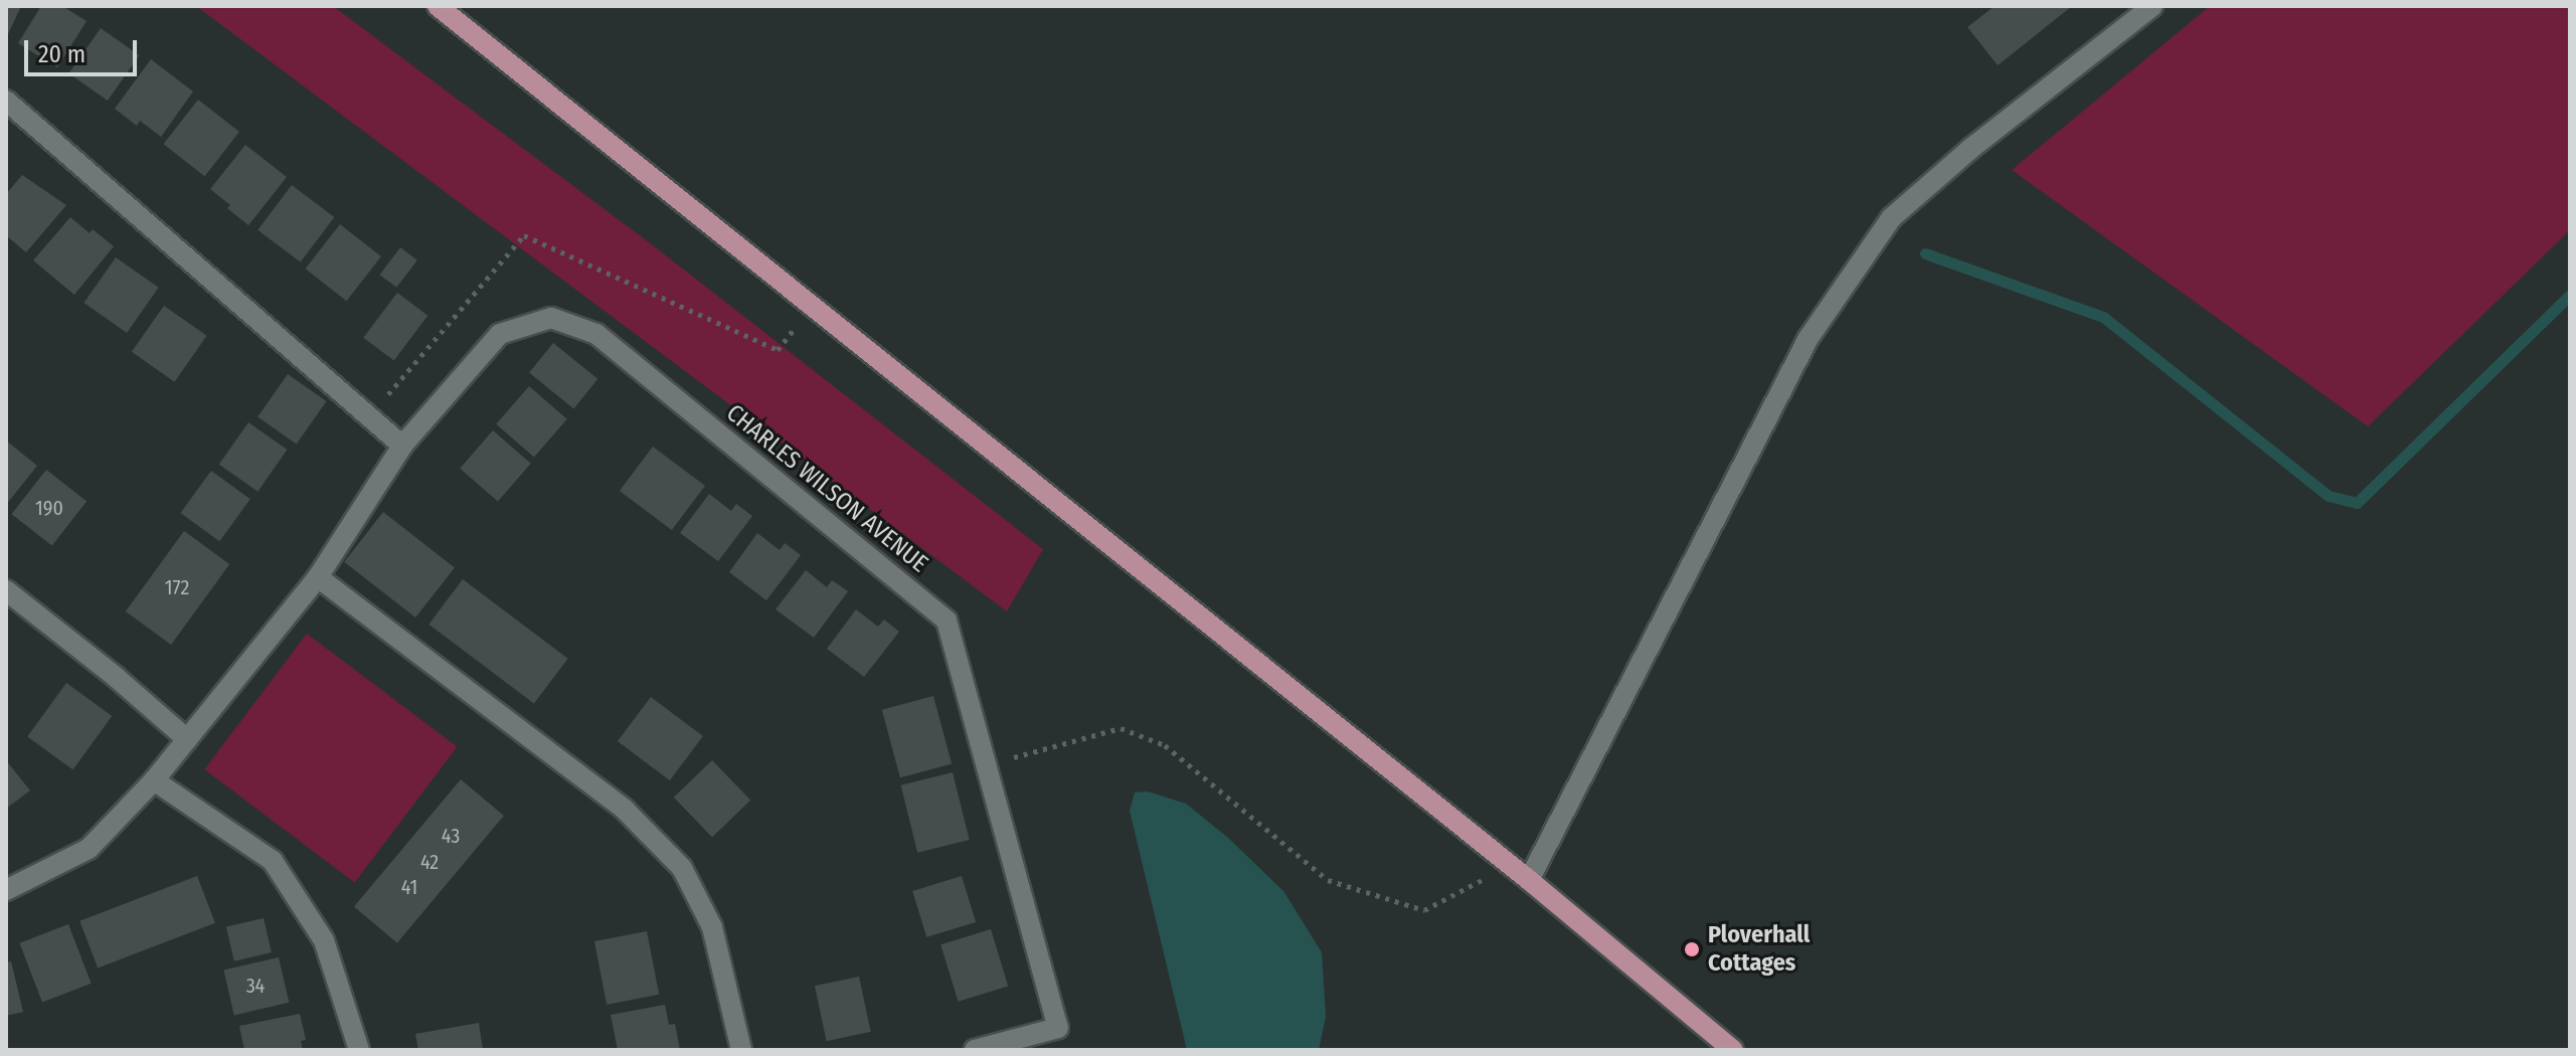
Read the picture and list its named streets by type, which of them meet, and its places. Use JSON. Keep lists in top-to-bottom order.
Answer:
{
  "streets": {
    "street": ["CHARLES WILSON AVENUE"]
  },
  "places": ["Ploverhall Cottages"],
  "house_numbers": [
    "190",
    "172",
    "43",
    "42",
    "41",
    "34"
  ],
  "scale_bar": "20 m"
}
